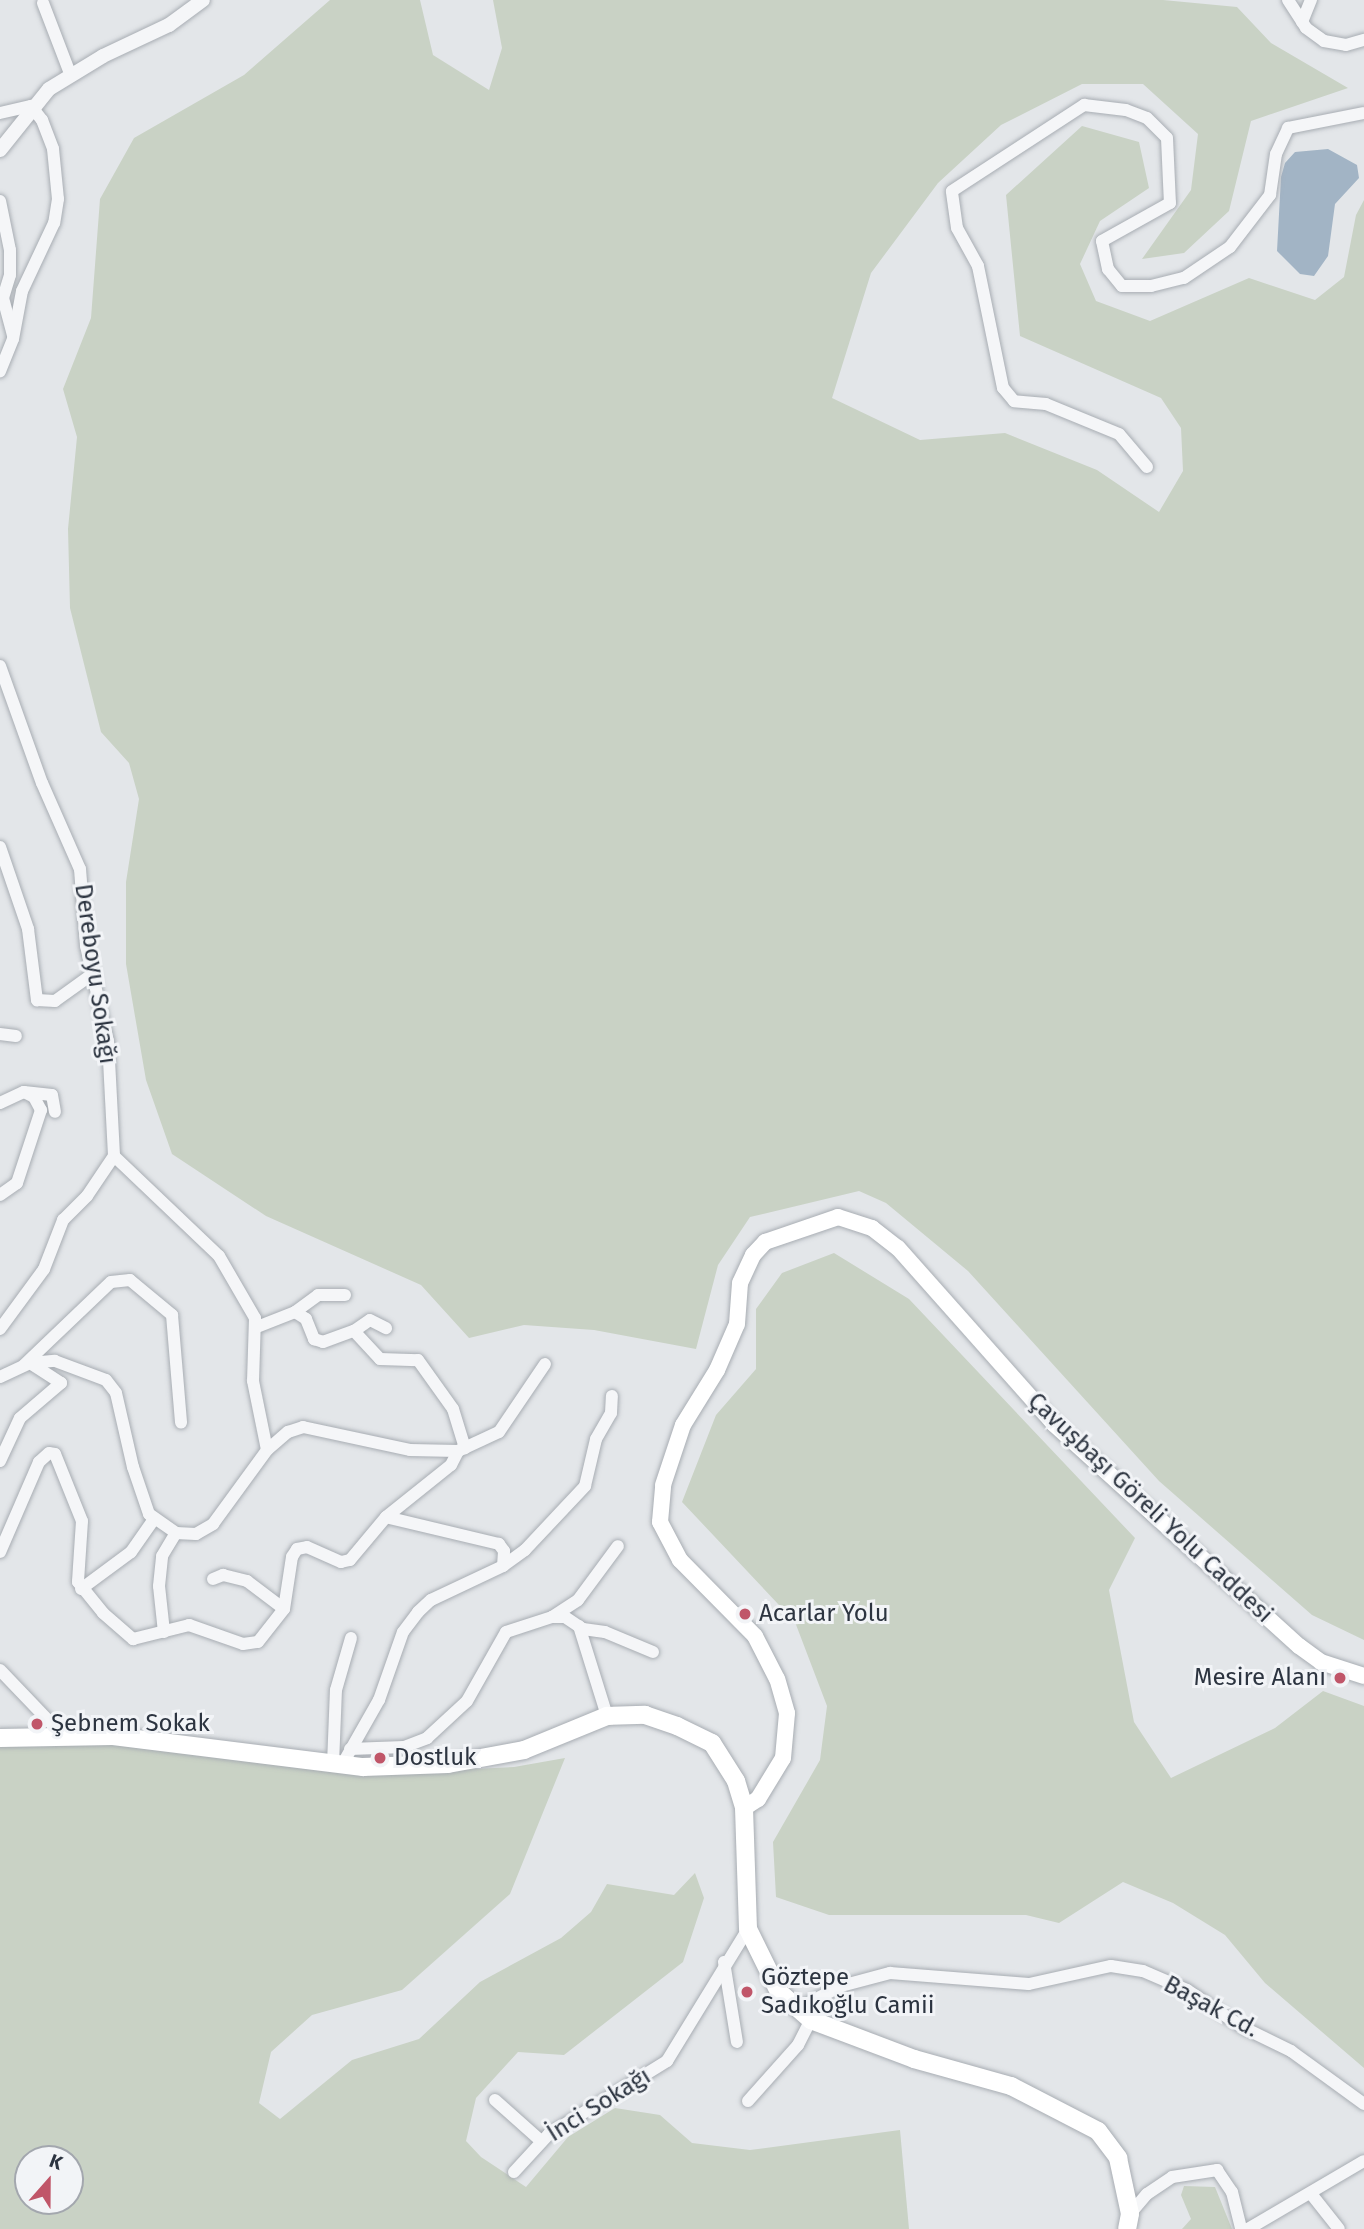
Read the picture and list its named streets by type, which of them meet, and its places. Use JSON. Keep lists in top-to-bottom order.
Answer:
{
  "streets": {
    "main road": ["Çavuşbaşı Göreli Yolu Caddesi"],
    "street": ["Dereboyu Sokağı", "Başak Cd.", "İnci Sokağı"]
  },
  "places": [
    "Acarlar Yolu",
    "Mesire Alanı",
    "Şebnem Sokak",
    "Dostluk",
    "Göztepe Sadıkoğlu Camii"
  ],
  "north": "top"
}
